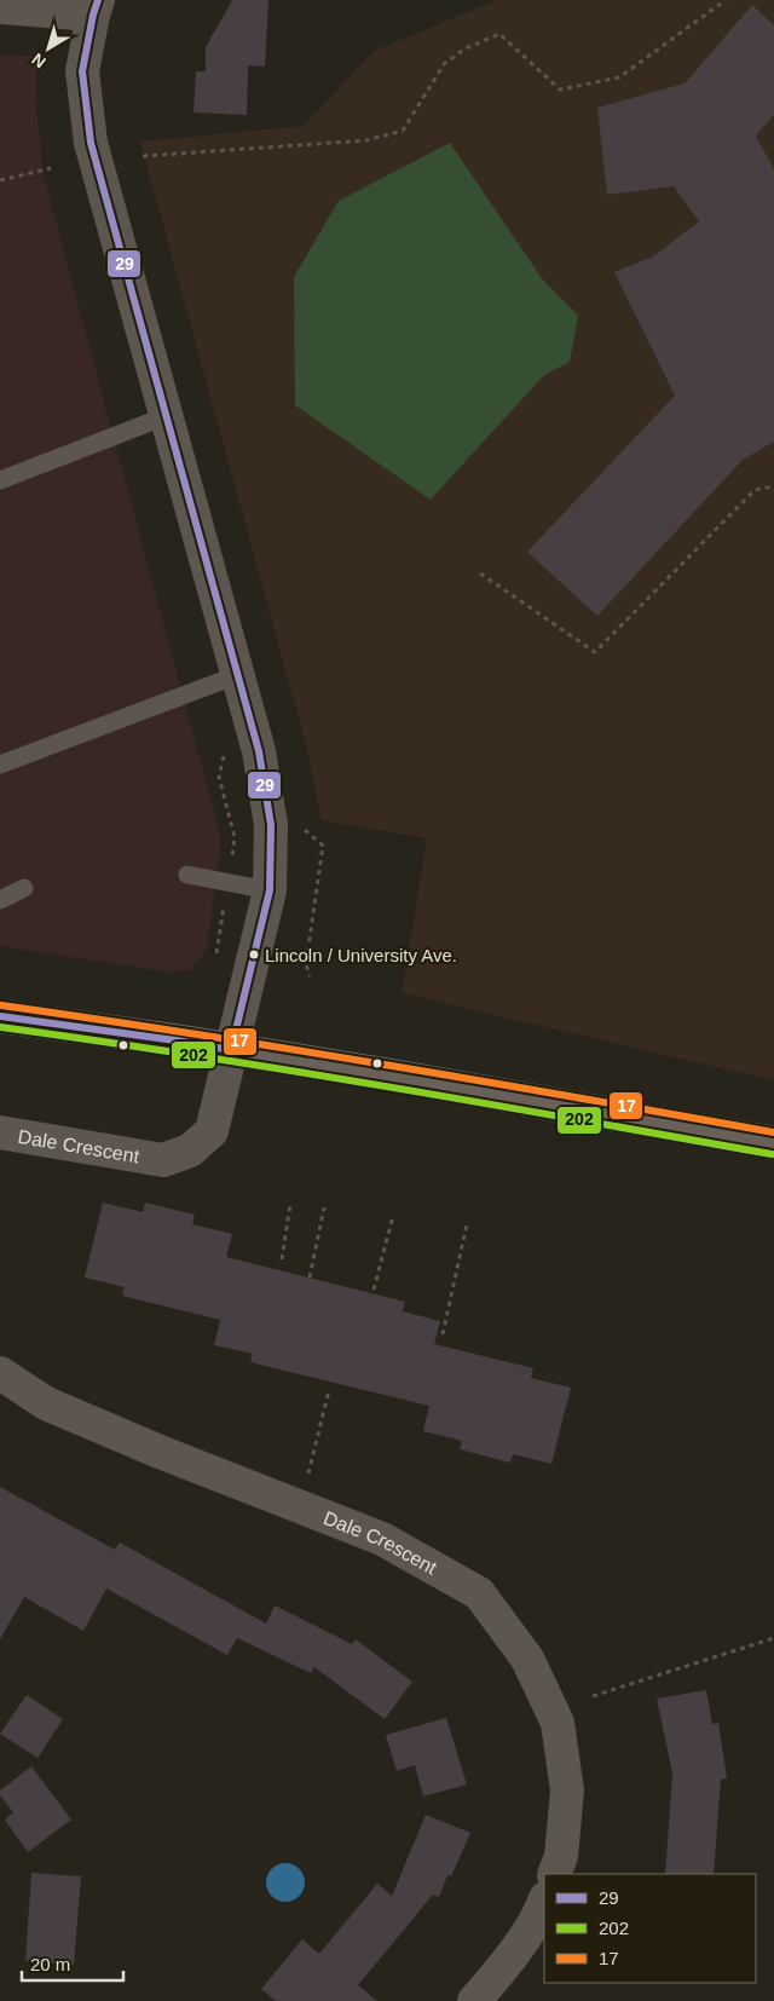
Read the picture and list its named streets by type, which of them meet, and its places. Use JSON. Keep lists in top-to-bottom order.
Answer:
{
  "streets": {
    "street": ["Dale Crescent"]
  },
  "places": ["Lincoln / University Ave."],
  "lines": ["transit line 29", "transit line 17", "transit line 202"],
  "legend": ["29", "202", "17"],
  "scale_bar": "20 m",
  "north": "bottom left"
}
